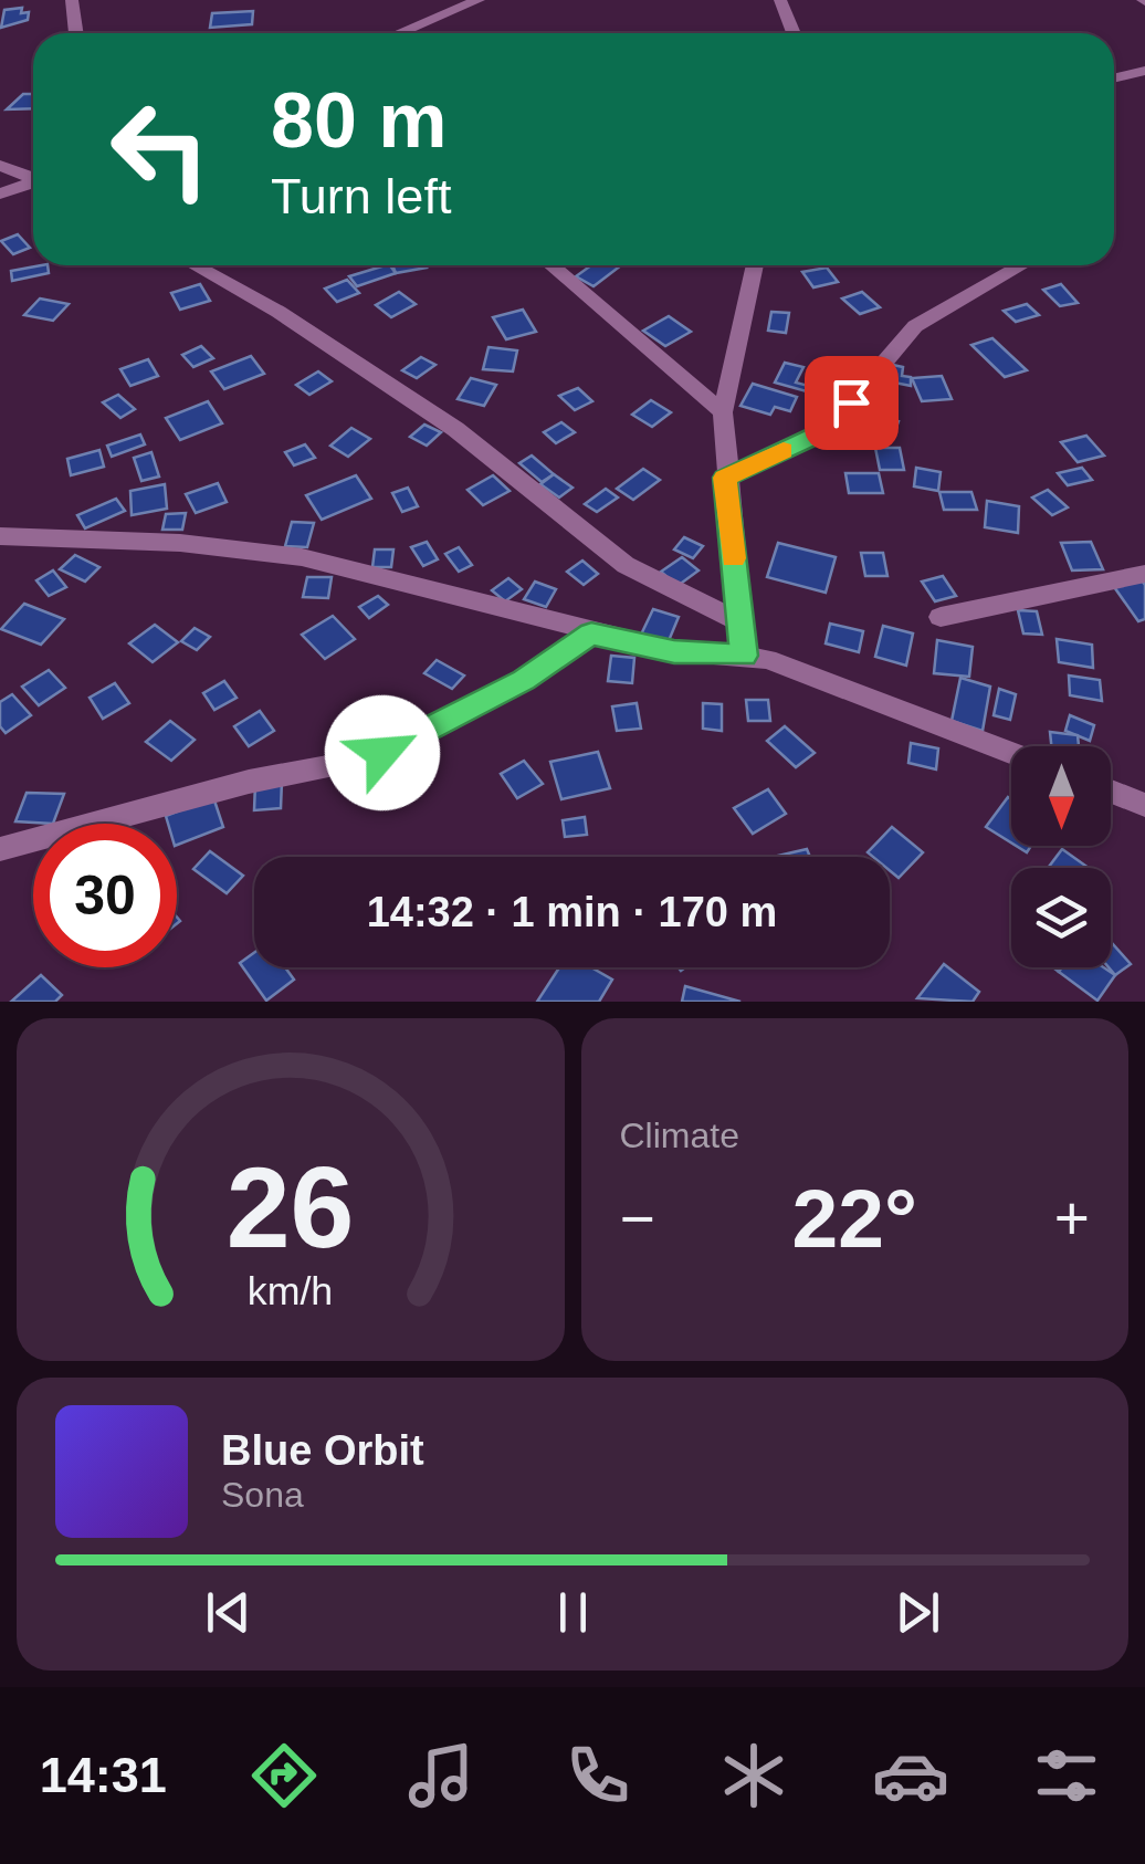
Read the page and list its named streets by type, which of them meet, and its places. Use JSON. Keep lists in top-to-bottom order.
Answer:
{
  "north": "bottom",
  "page": {
    "turn": ["80 m", "Turn left"],
    "limit": "30",
    "trip": "14:32 · 1 min · 170 m",
    "tile": "Climate",
    "heat": ["−", "22°", "+"],
    "song": ["Blue Orbit", "Sona"],
    "tabs": "14:31",
    "gauge": ["26", "km/h"]
  }
}
